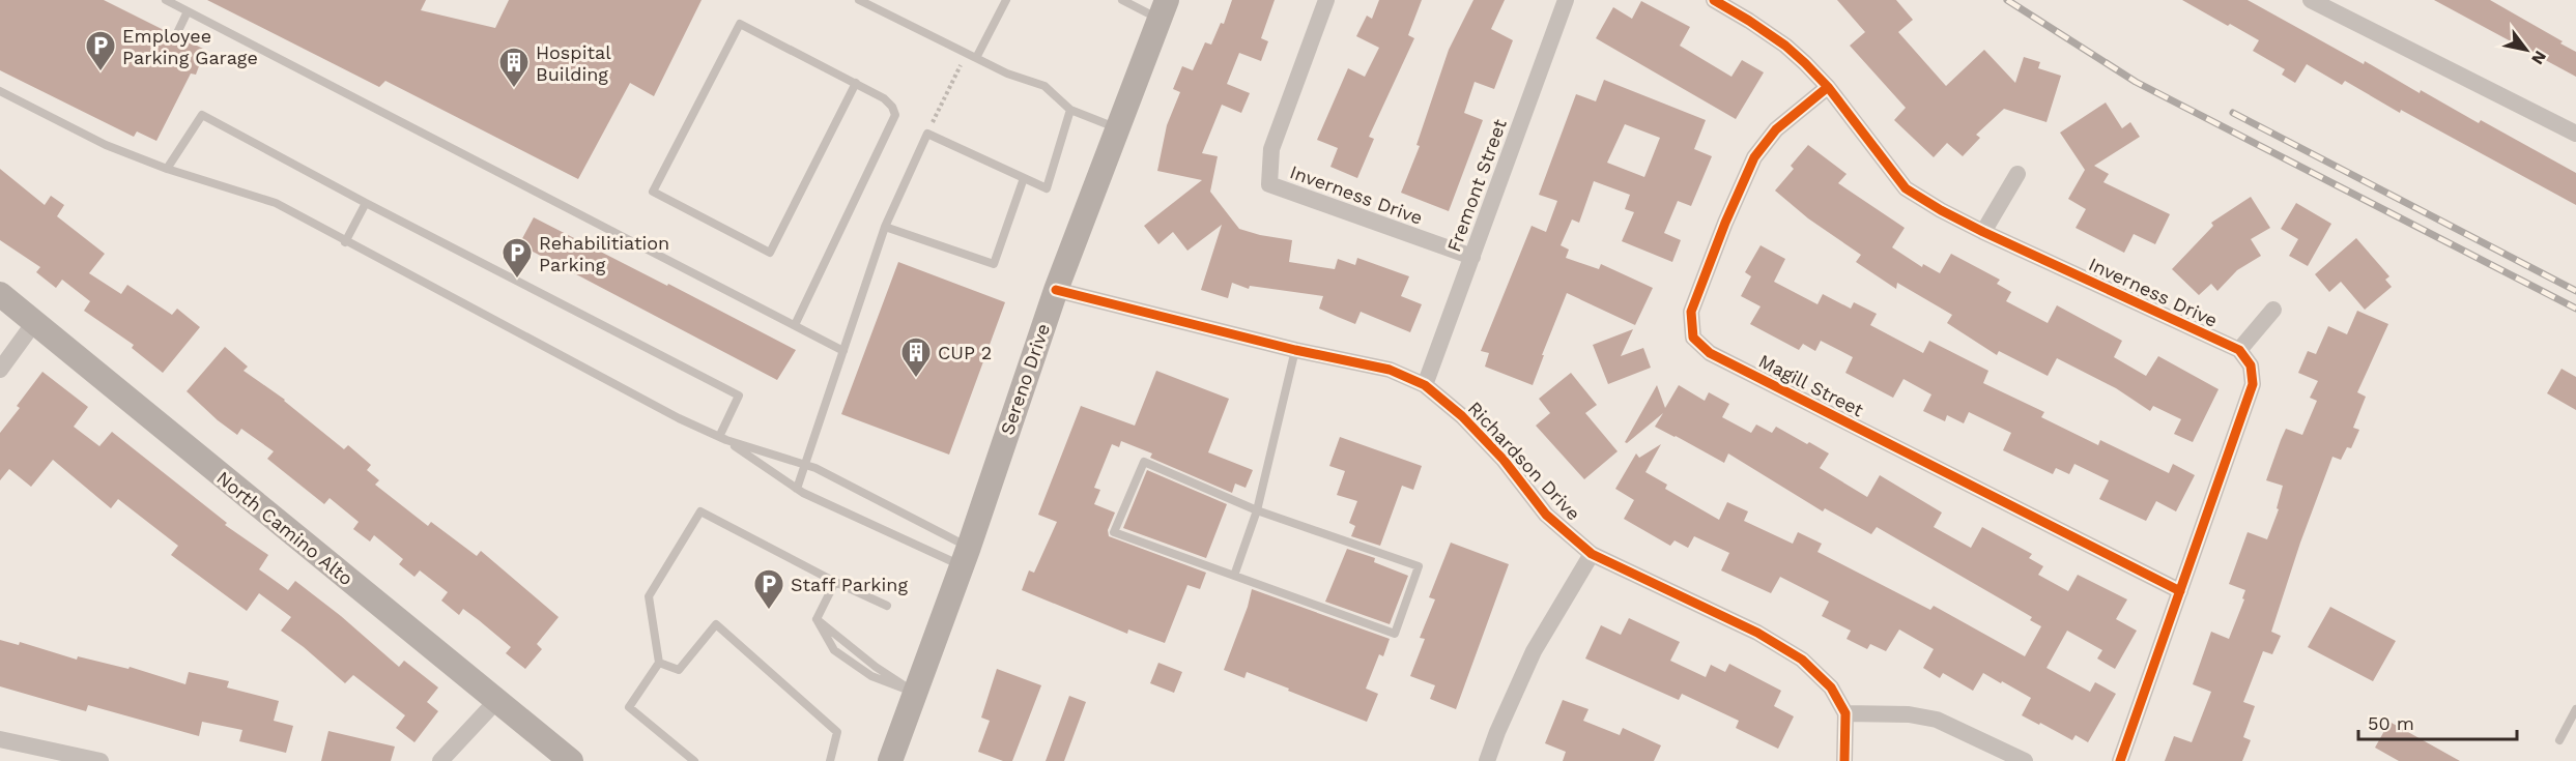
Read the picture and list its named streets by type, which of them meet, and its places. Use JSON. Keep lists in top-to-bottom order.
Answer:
{
  "streets": {
    "street": [
      "Fremont Street",
      "Inverness Drive",
      "Sereno Drive",
      "Magill Street",
      "Richardson Drive",
      "North Camino Alto"
    ]
  },
  "crossings": [
    ["Fremont Street", "Inverness Drive"],
    ["Fremont Street", "Richardson Drive"],
    ["Inverness Drive", "Magill Street"],
    ["Sereno Drive", "Richardson Drive"]
  ],
  "places": {
    "parking": ["Employee Parking Garage", "Rehabilitiation Parking", "Staff Parking"],
    "building": ["Hospital Building", "CUP 2"]
  },
  "scale_bar": "50 m",
  "north": "bottom right"
}
